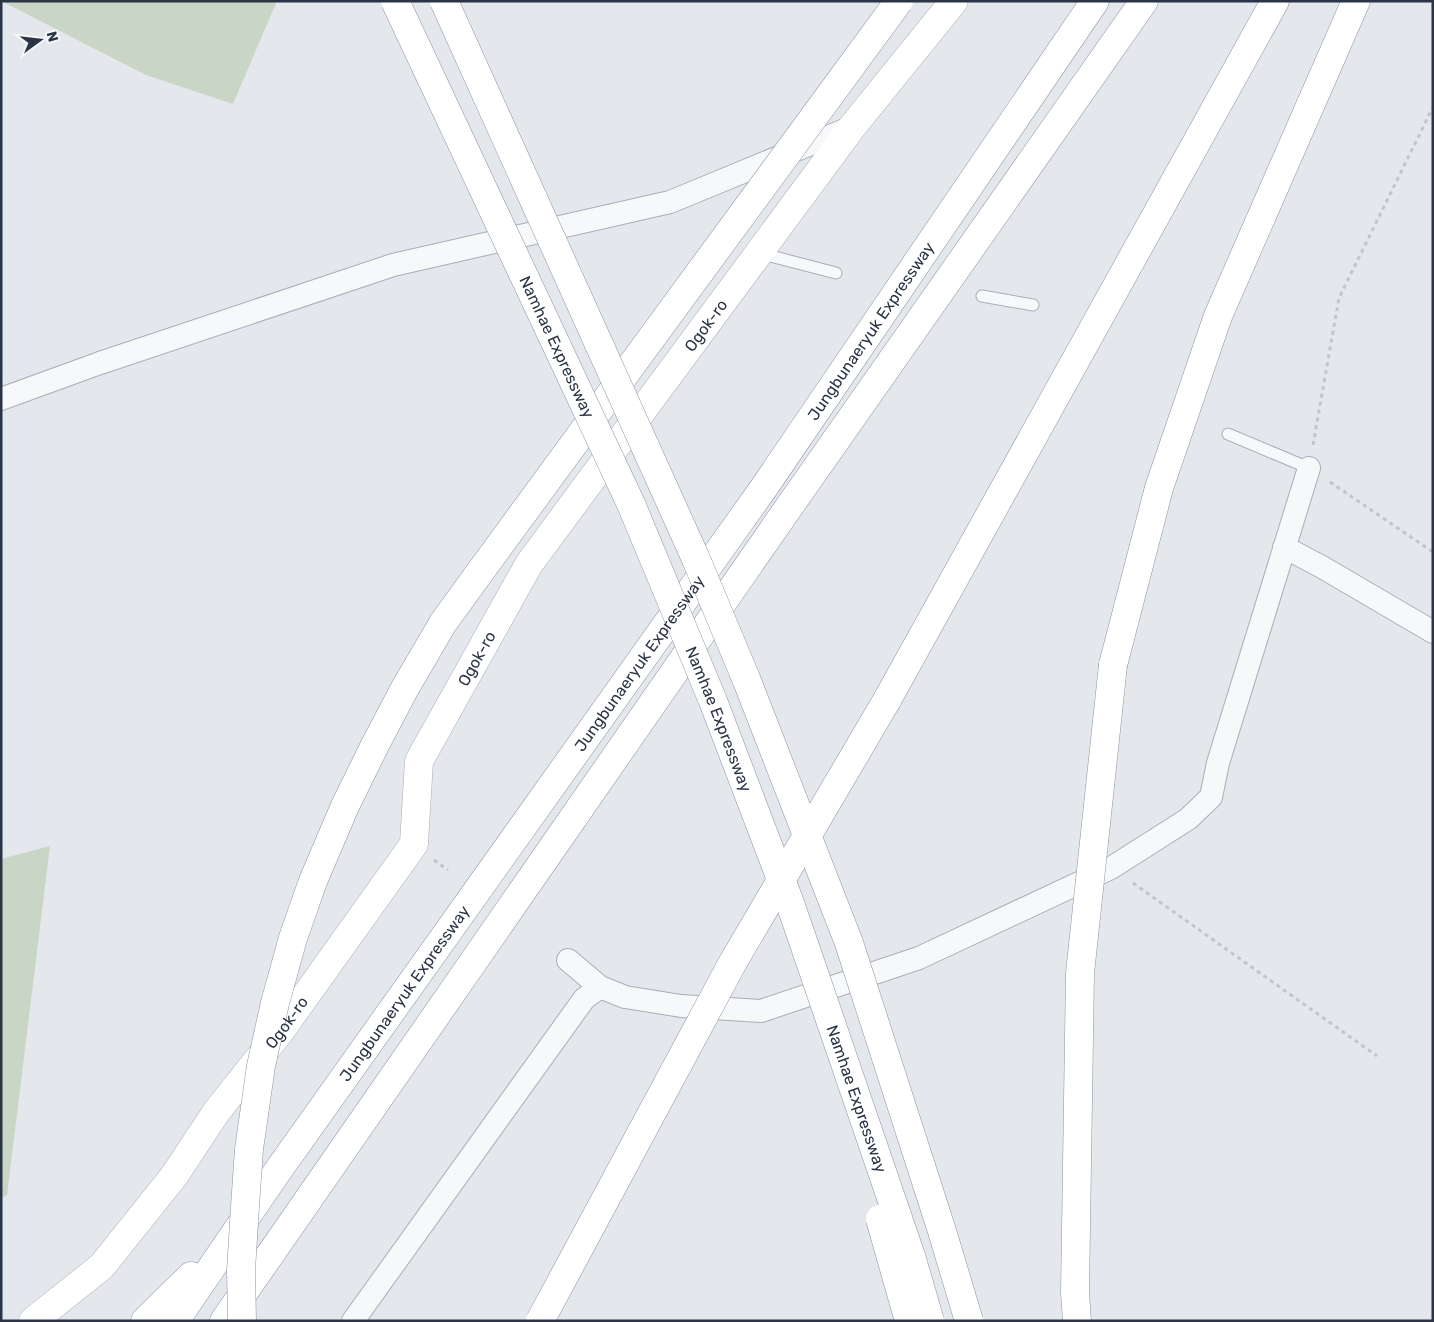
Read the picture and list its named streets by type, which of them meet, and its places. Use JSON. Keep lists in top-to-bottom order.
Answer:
{
  "streets": {
    "main road": ["Ogok-ro", "Jungbunaeryuk Expressway", "Namhae Expressway"]
  },
  "north": "right"
}
